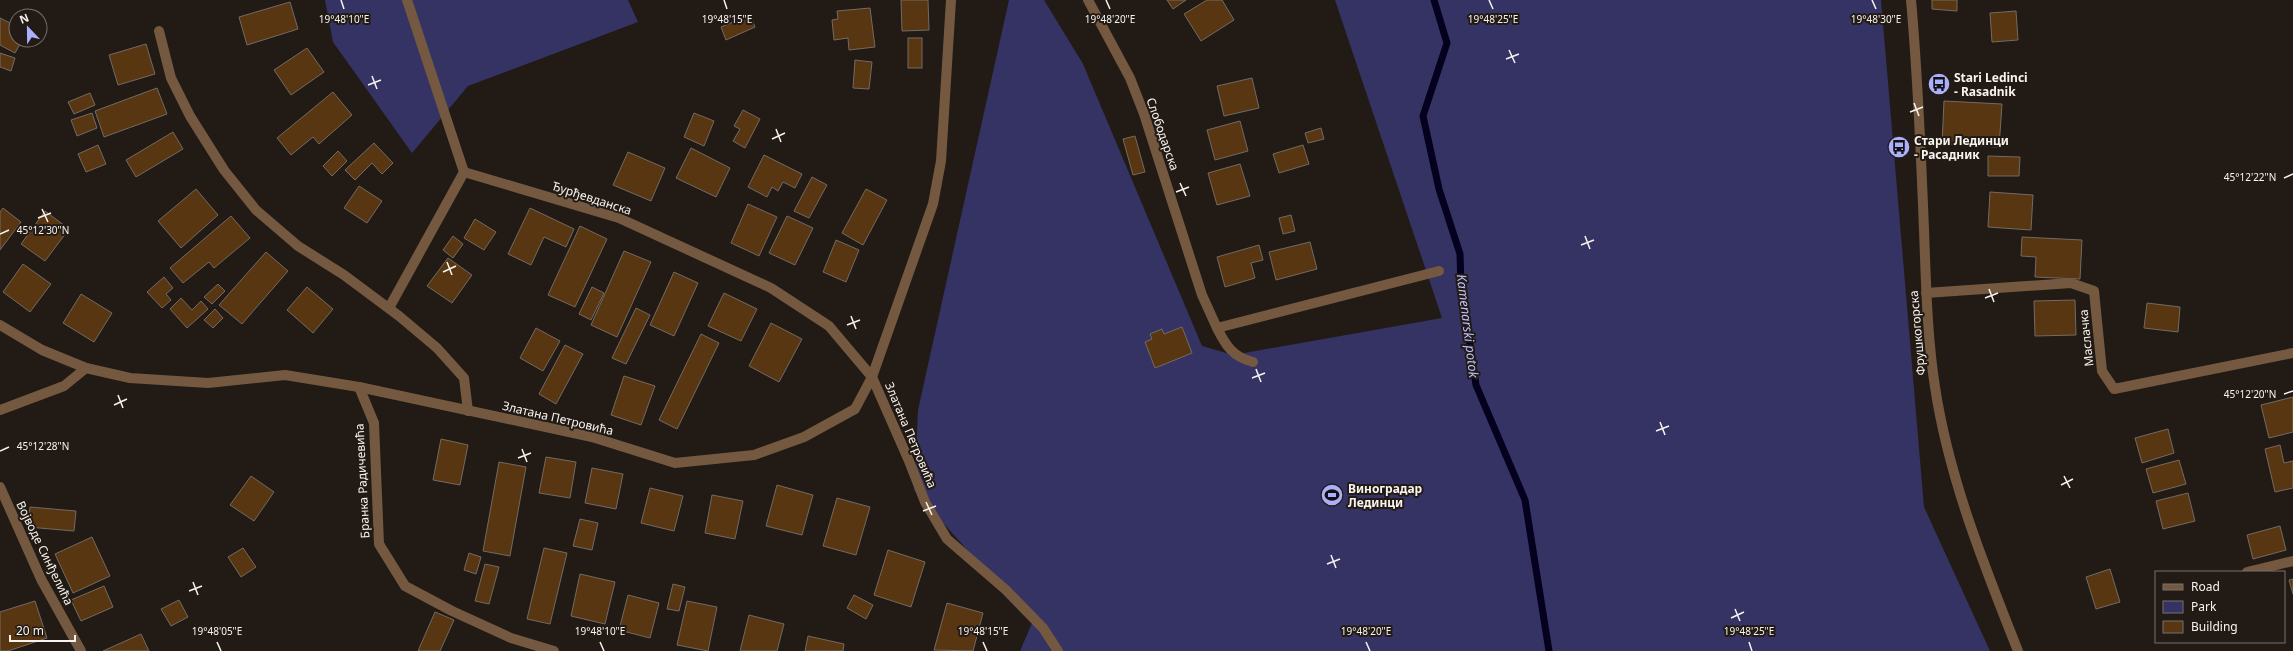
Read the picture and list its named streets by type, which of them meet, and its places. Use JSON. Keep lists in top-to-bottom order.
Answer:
{
  "streets": {
    "street": [
      "Слободарска",
      "Ђурђевданска",
      "Фрушкогорска",
      "Маслачка",
      "Златана Петровића",
      "Бранка Радичевића",
      "Војводе Синђелића"
    ]
  },
  "crossings": [
    ["Ђурђевданска", "Златана Петровића"],
    ["Фрушкогорска", "Маслачка"],
    ["Златана Петровића", "Бранка Радичевића"]
  ],
  "water": ["Kamenarski potok"],
  "places": {
    "bus stop": ["Stari Ledinci - Rasadnik", "Стари Лединци - Расадник"],
    "sports": ["Виноградар Лединци"]
  },
  "legend": ["Road", "Park", "Building"],
  "scale_bar": "20 m",
  "north": "top",
  "coordinates": [
    "19°48'10\"E",
    "19°48'15\"E",
    "19°48'20\"E",
    "19°48'25\"E",
    "19°48'30\"E",
    "45°12'22\"N",
    "45°12'30\"N",
    "45°12'20\"N",
    "45°12'28\"N",
    "19°48'05\"E"
  ]
}
